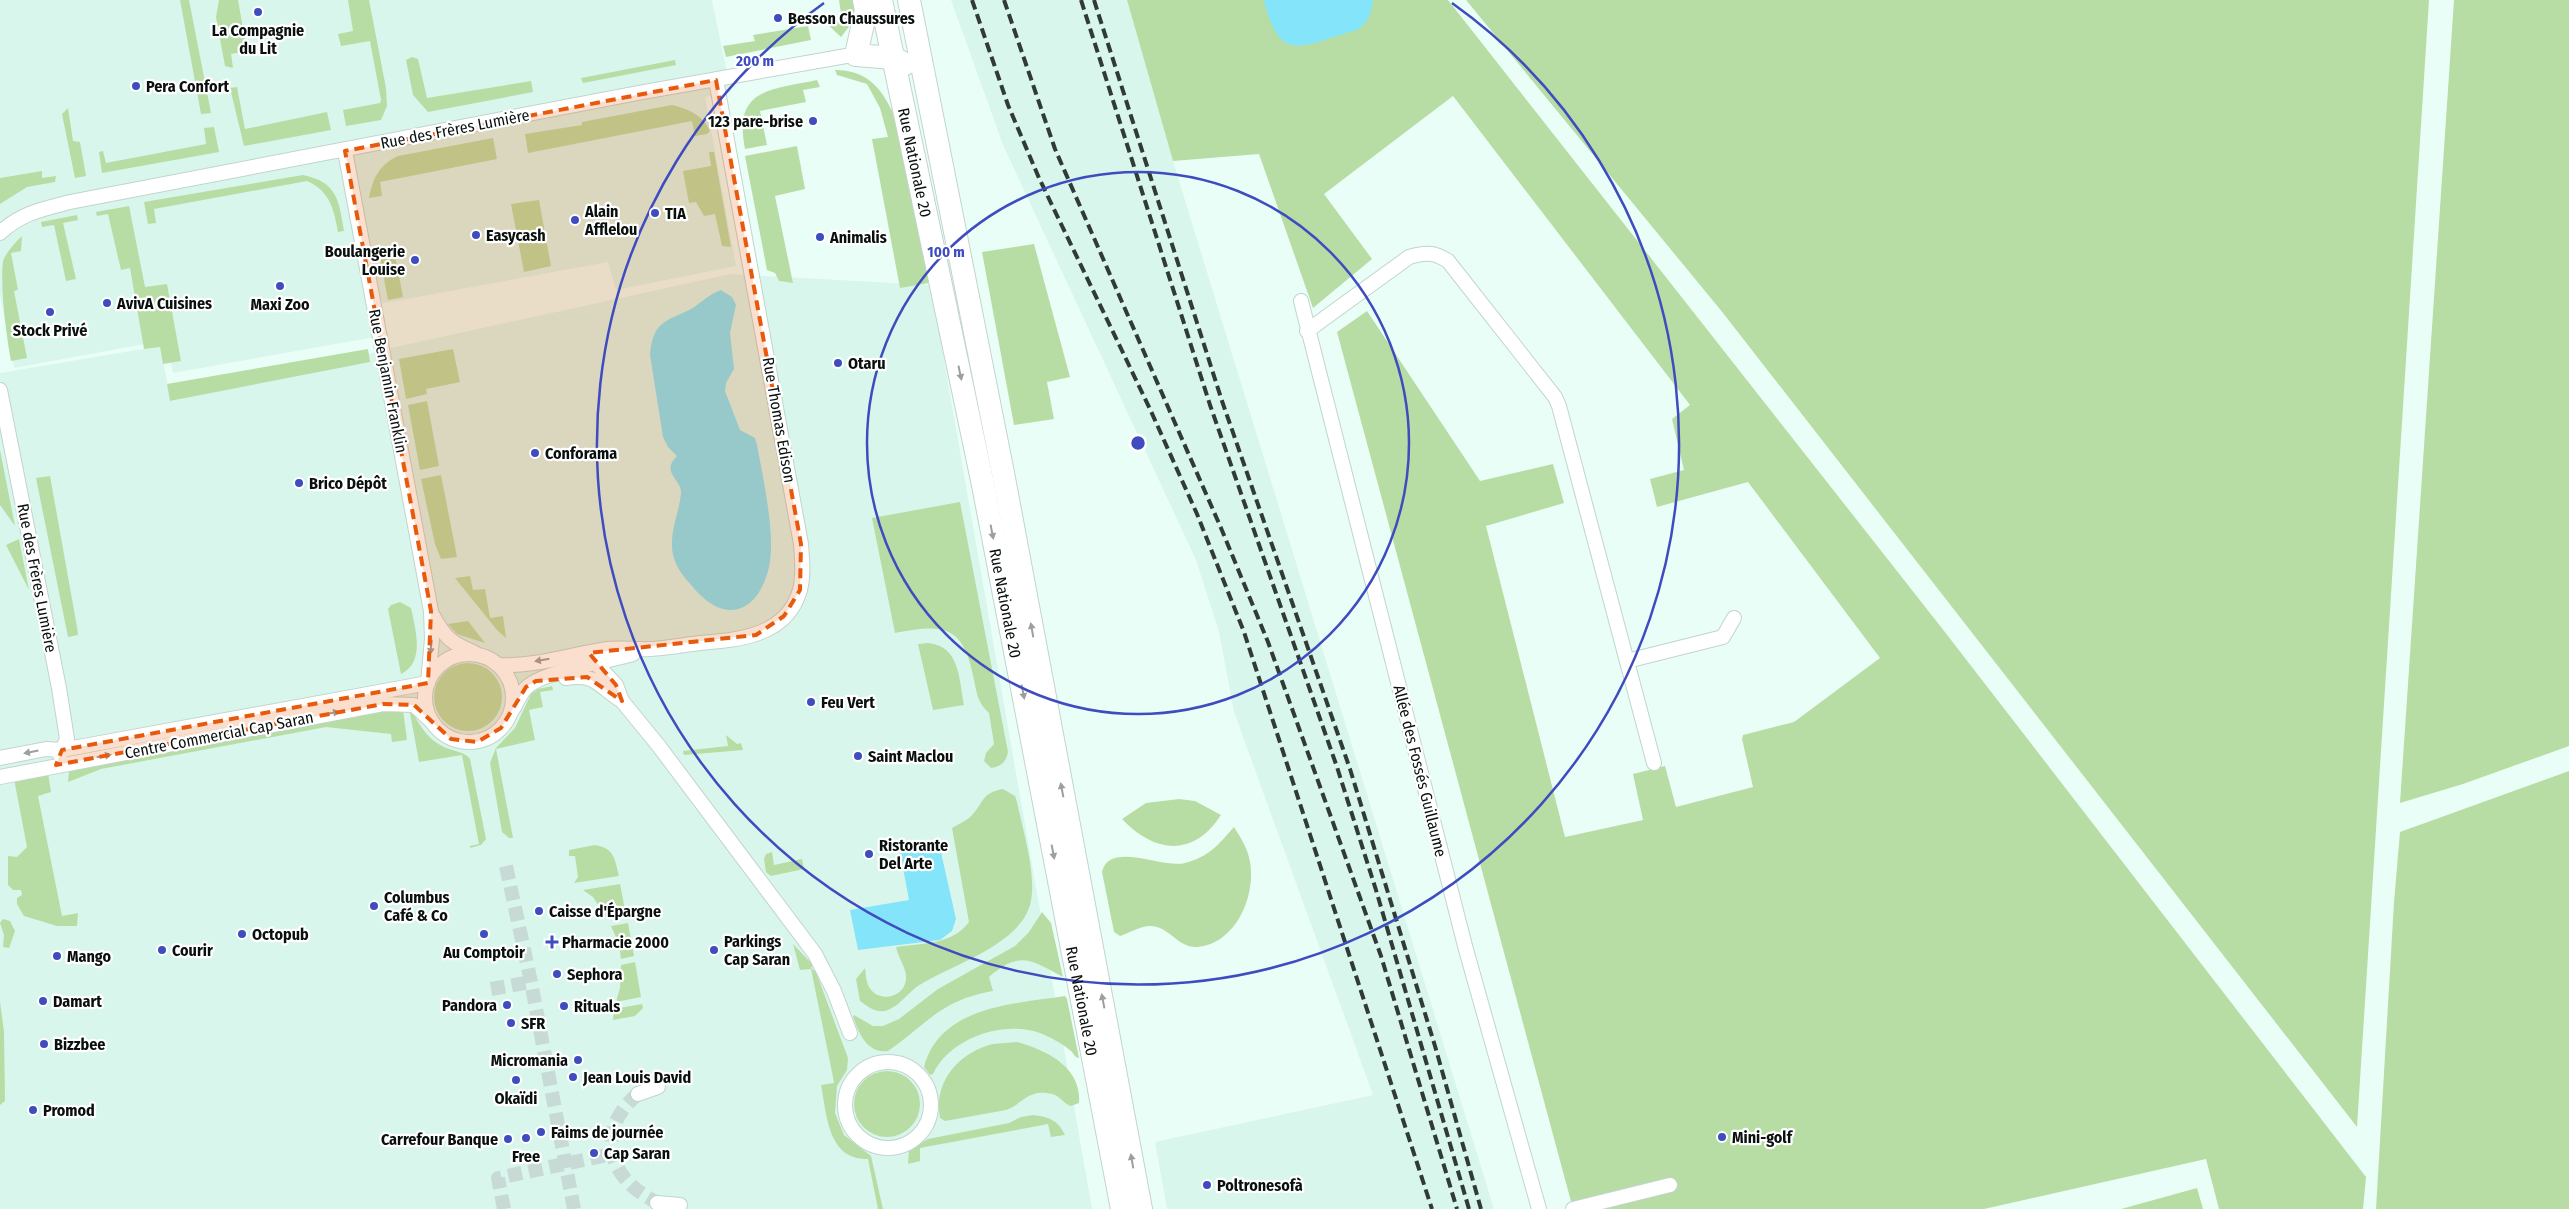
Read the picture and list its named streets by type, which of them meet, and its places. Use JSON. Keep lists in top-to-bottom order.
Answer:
{
  "streets": {
    "main road": ["Rue Nationale 20"],
    "street": [
      "Rue des Frères Lumière",
      "Rue Benjamin Franklin",
      "Rue Thomas Edison",
      "Centre Commercial Cap Saran",
      "Allée des Fossés Guillaume"
    ]
  },
  "crossings": [
    ["Rue des Frères Lumière", "Rue Benjamin Franklin"],
    ["Rue des Frères Lumière", "Rue Thomas Edison"],
    ["Rue des Frères Lumière", "Centre Commercial Cap Saran"],
    ["Rue Benjamin Franklin", "Rue Thomas Edison"],
    ["Rue Benjamin Franklin", "Centre Commercial Cap Saran"],
    ["Rue Thomas Edison", "Centre Commercial Cap Saran"]
  ],
  "places": {
    "other": [
      "La Compagnie du Lit",
      "Besson Chaussures",
      "Pera Confort",
      "123 pare-brise",
      "TIA",
      "Alain Afflelou",
      "Easycash",
      "Animalis",
      "Boulangerie Louise",
      "Maxi Zoo",
      "AvivA Cuisines",
      "Stock Privé",
      "Otaru",
      "Conforama",
      "Brico Dépôt",
      "Feu Vert",
      "Saint Maclou",
      "Ristorante Del Arte",
      "Columbus Café & Co",
      "Caisse d'Épargne",
      "Octopub",
      "Au Comptoir",
      "Courir",
      "Parkings Cap Saran",
      "Mango",
      "Sephora",
      "Damart",
      "Pandora",
      "Rituals",
      "SFR",
      "Bizzbee",
      "Micromania",
      "Jean Louis David",
      "Okaïdi",
      "Promod",
      "Faims de journée",
      "Mini-golf",
      "Free",
      "Carrefour Banque",
      "Cap Saran",
      "Poltronesofà"
    ],
    "health": ["Pharmacie 2000"]
  },
  "rings": ["200 m", "100 m"]
}
